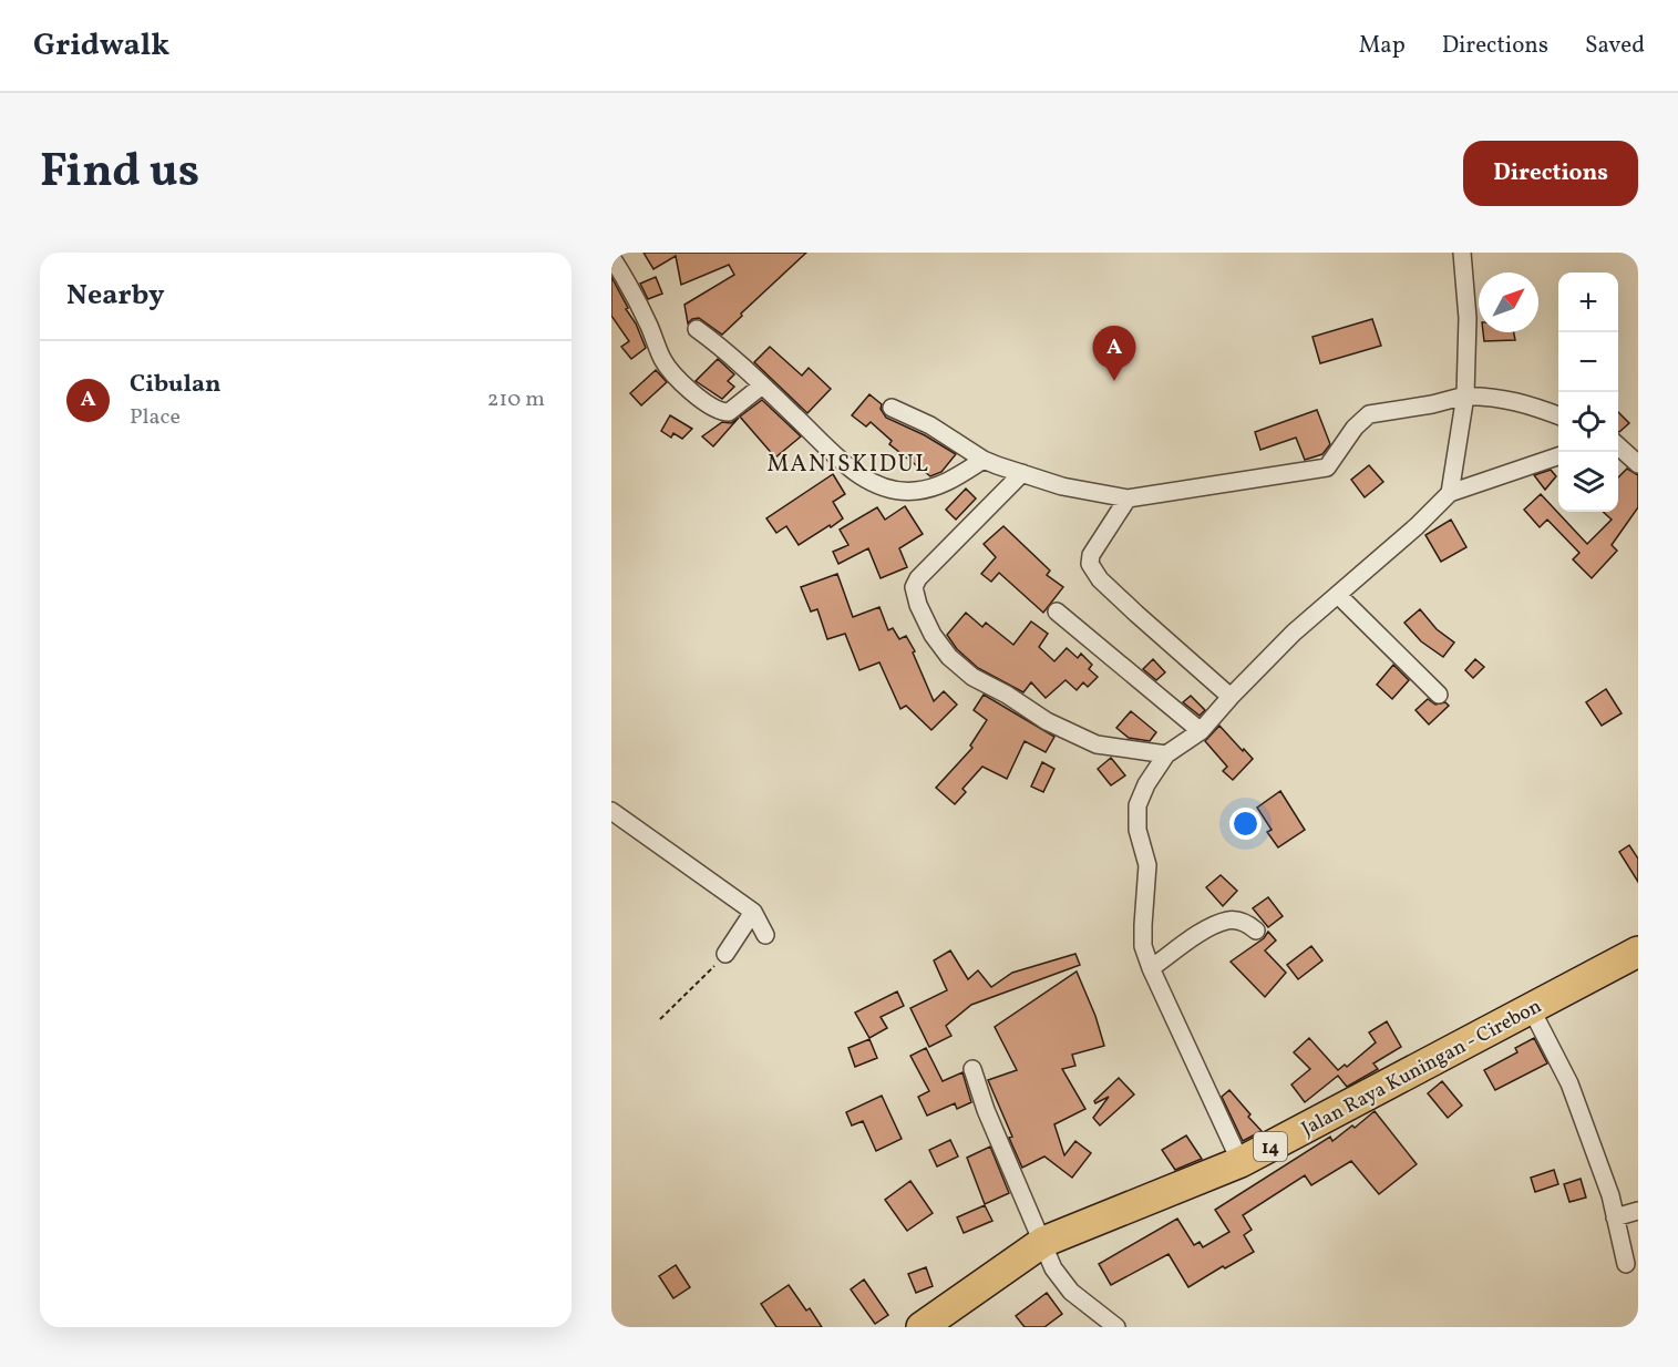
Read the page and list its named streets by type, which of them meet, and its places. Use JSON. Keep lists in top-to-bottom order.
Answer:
{
  "streets": {
    "highway": ["Jalan Raya Kuningan - Cirebon", "14"]
  },
  "districts": ["MANISKIDUL"],
  "north": "top right",
  "page": {
    "header": "Gridwalk",
    "nav": ["Map", "Directions", "Saved"],
    "title": "Find us",
    "buttons": "Directions",
    "heading": "Nearby",
    "map_buttons": ["+", "−"],
    "pins": "A",
    "list": [
      {
        "mark": "A",
        "name": "Cibulan",
        "note": "Place",
        "value": "210 m"
      }
    ]
  }
}
